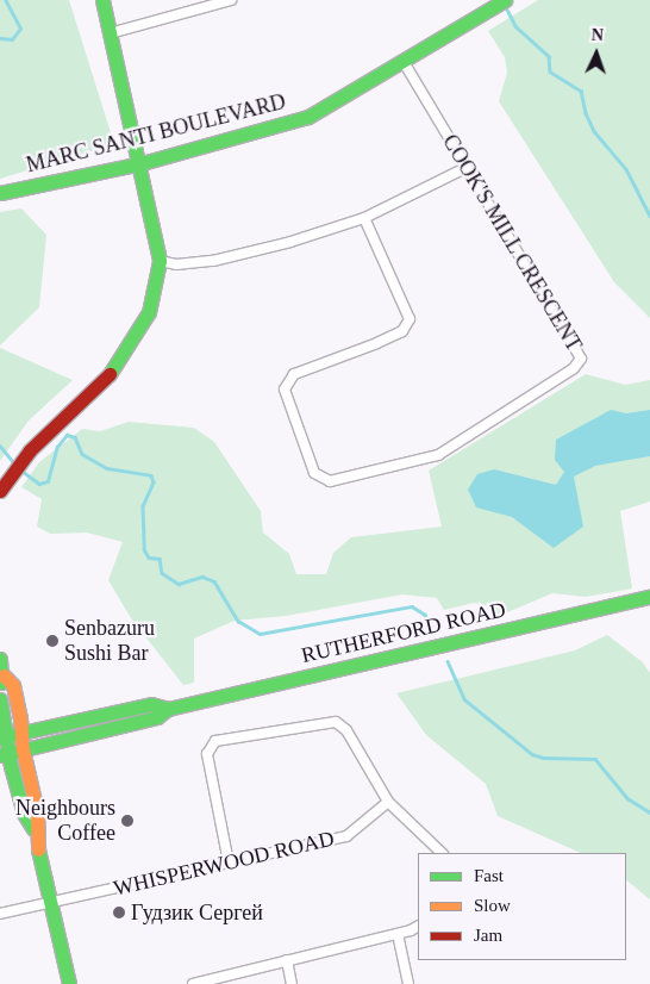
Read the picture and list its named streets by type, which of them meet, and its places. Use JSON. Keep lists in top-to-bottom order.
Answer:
{
  "streets": {
    "street": [
      "MARC SANTI BOULEVARD",
      "COOK'S MILL CRESCENT",
      "RUTHERFORD ROAD",
      "WHISPERWOOD ROAD"
    ]
  },
  "crossings": [
    ["MARC SANTI BOULEVARD", "COOK'S MILL CRESCENT"]
  ],
  "places": ["Senbazuru Sushi Bar", "Neighbours Coffee", "Гудзик Сергей"],
  "legend": ["Fast", "Slow", "Jam"],
  "north": "top"
}
